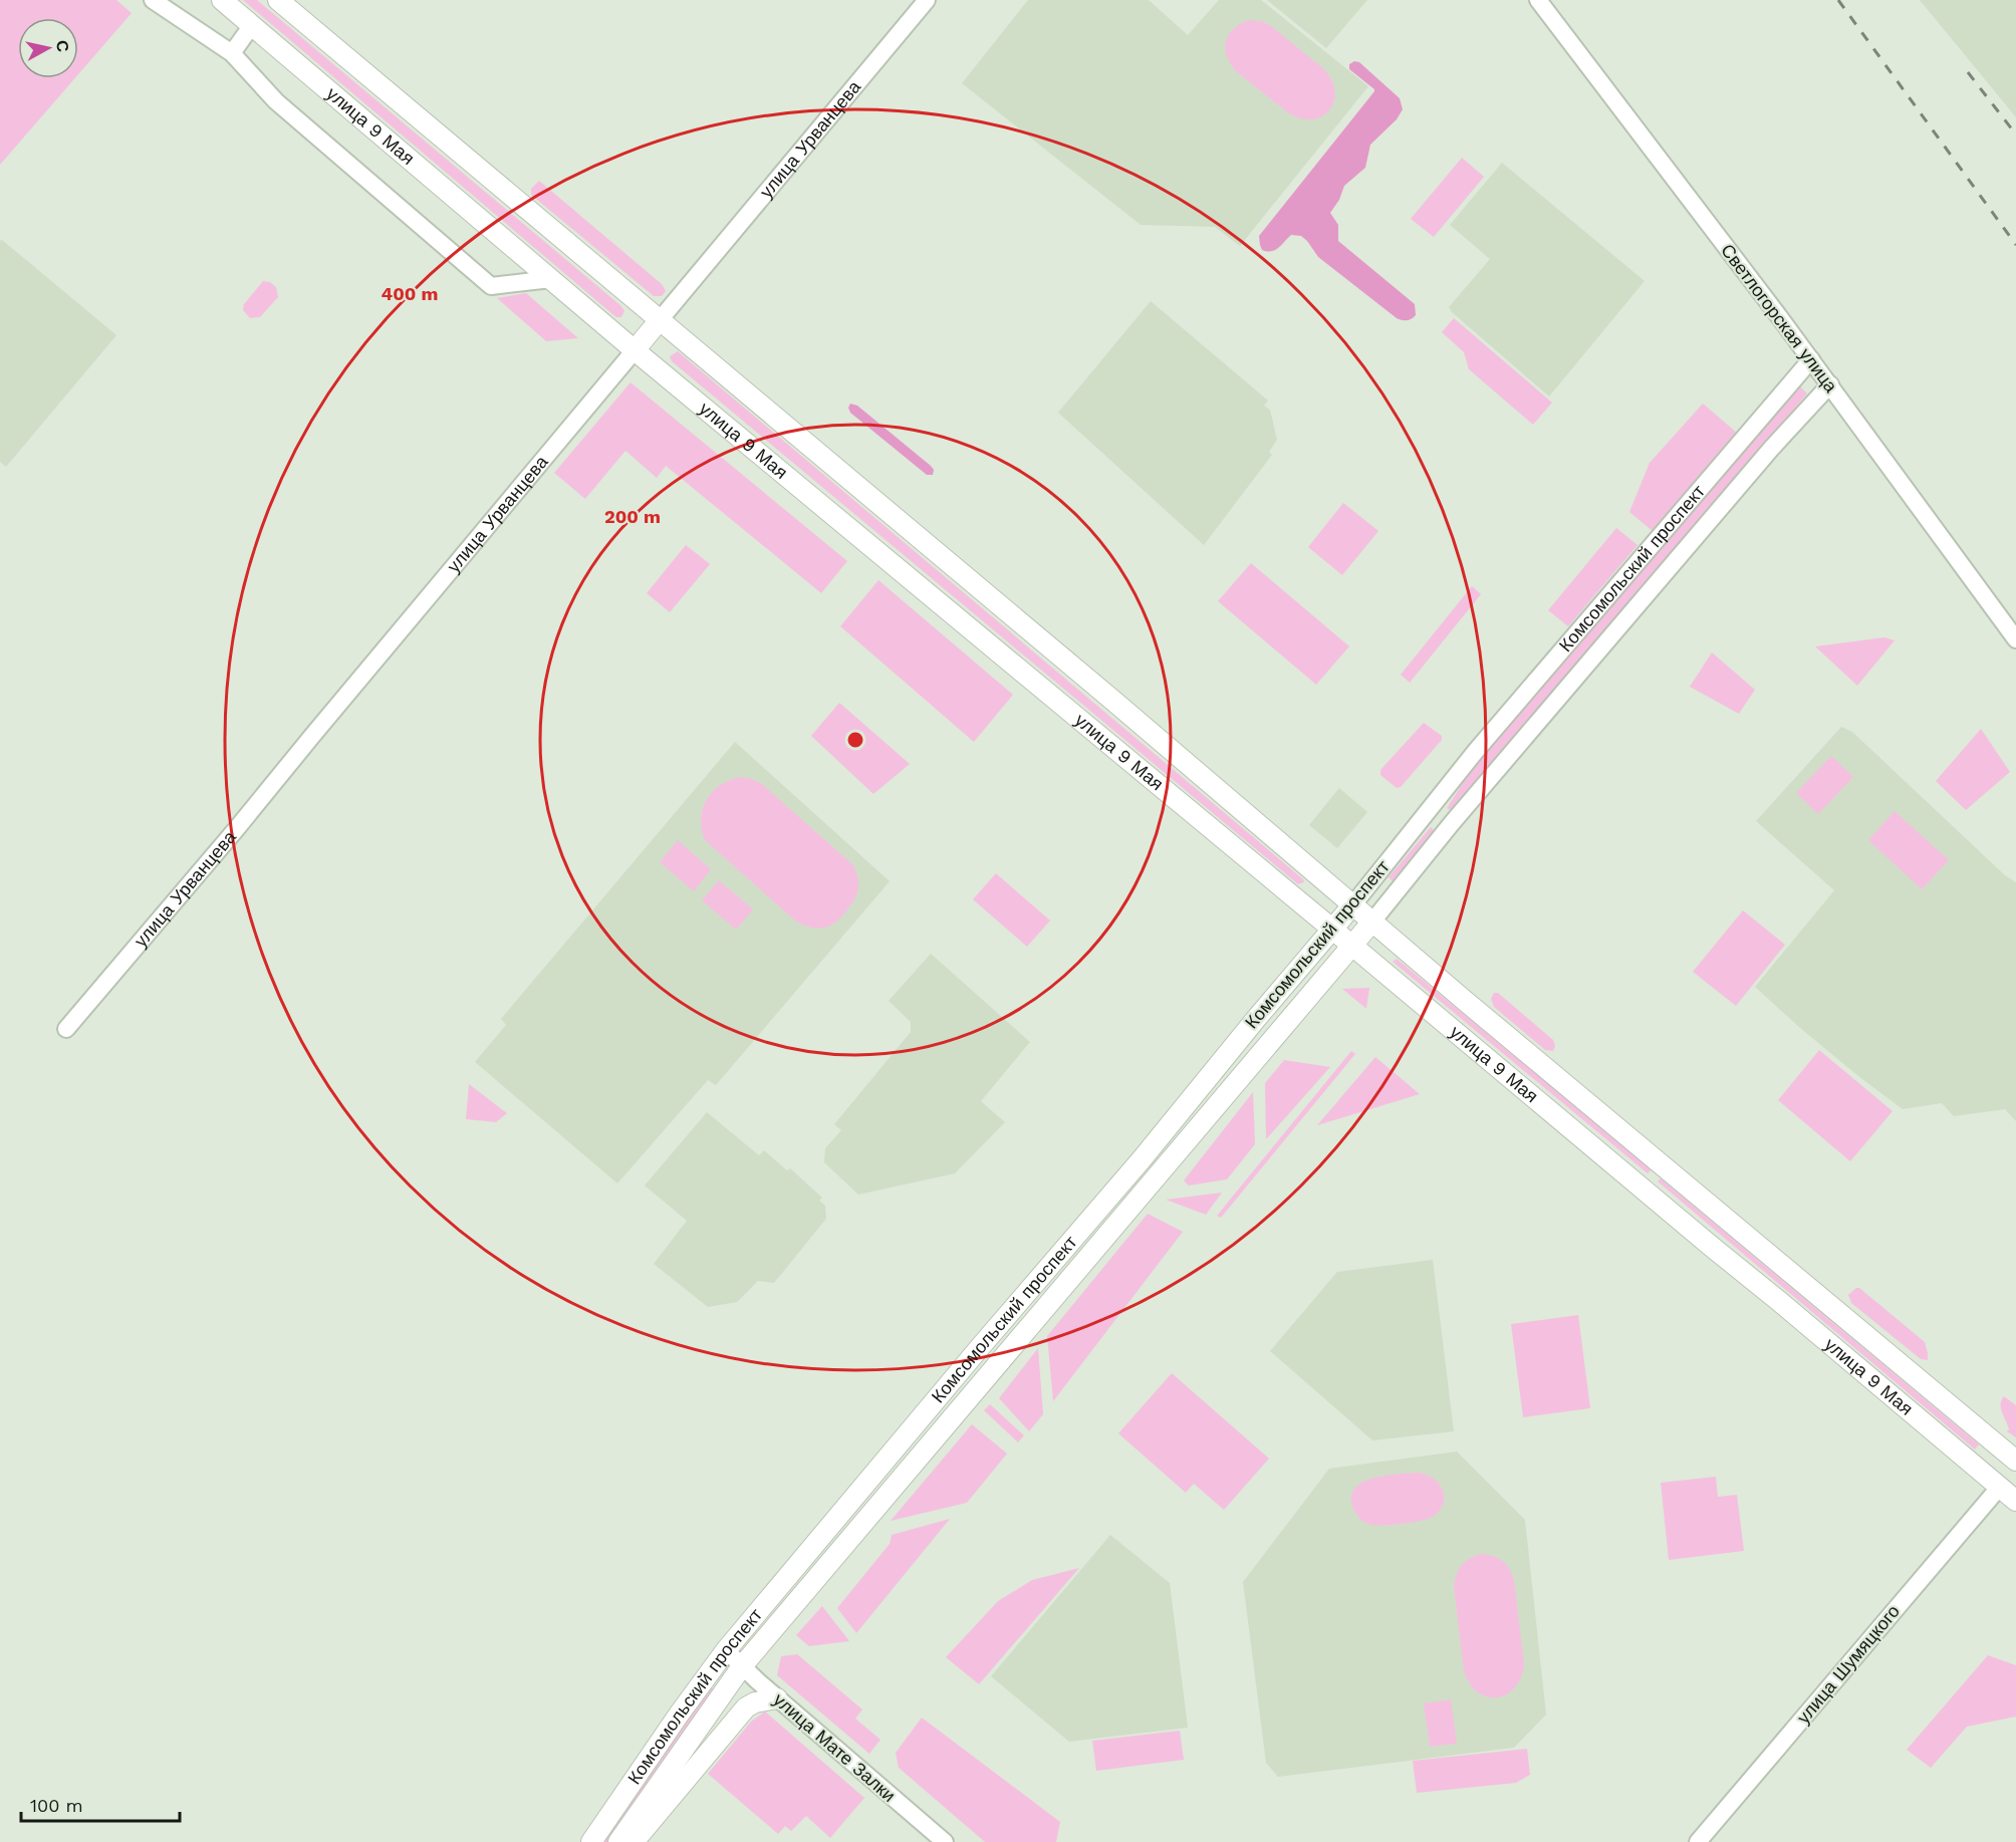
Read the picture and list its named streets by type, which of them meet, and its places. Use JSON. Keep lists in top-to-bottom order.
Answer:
{
  "streets": {
    "main road": ["улица 9 Мая", "улица Урванцева", "Комсомольский проспект"],
    "street": ["Светлогорская улица", "улица Шумяцкого", "улица Мате Залки"]
  },
  "crossings": [
    ["улица 9 Мая", "улица Урванцева"],
    ["улица 9 Мая", "Комсомольский проспект"],
    ["улица 9 Мая", "улица Шумяцкого"],
    ["Светлогорская улица", "Комсомольский проспект"],
    ["Комсомольский проспект", "улица Мате Залки"]
  ],
  "scale_bar": "100 m",
  "north": "right",
  "rings": ["400 m", "200 m"]
}
